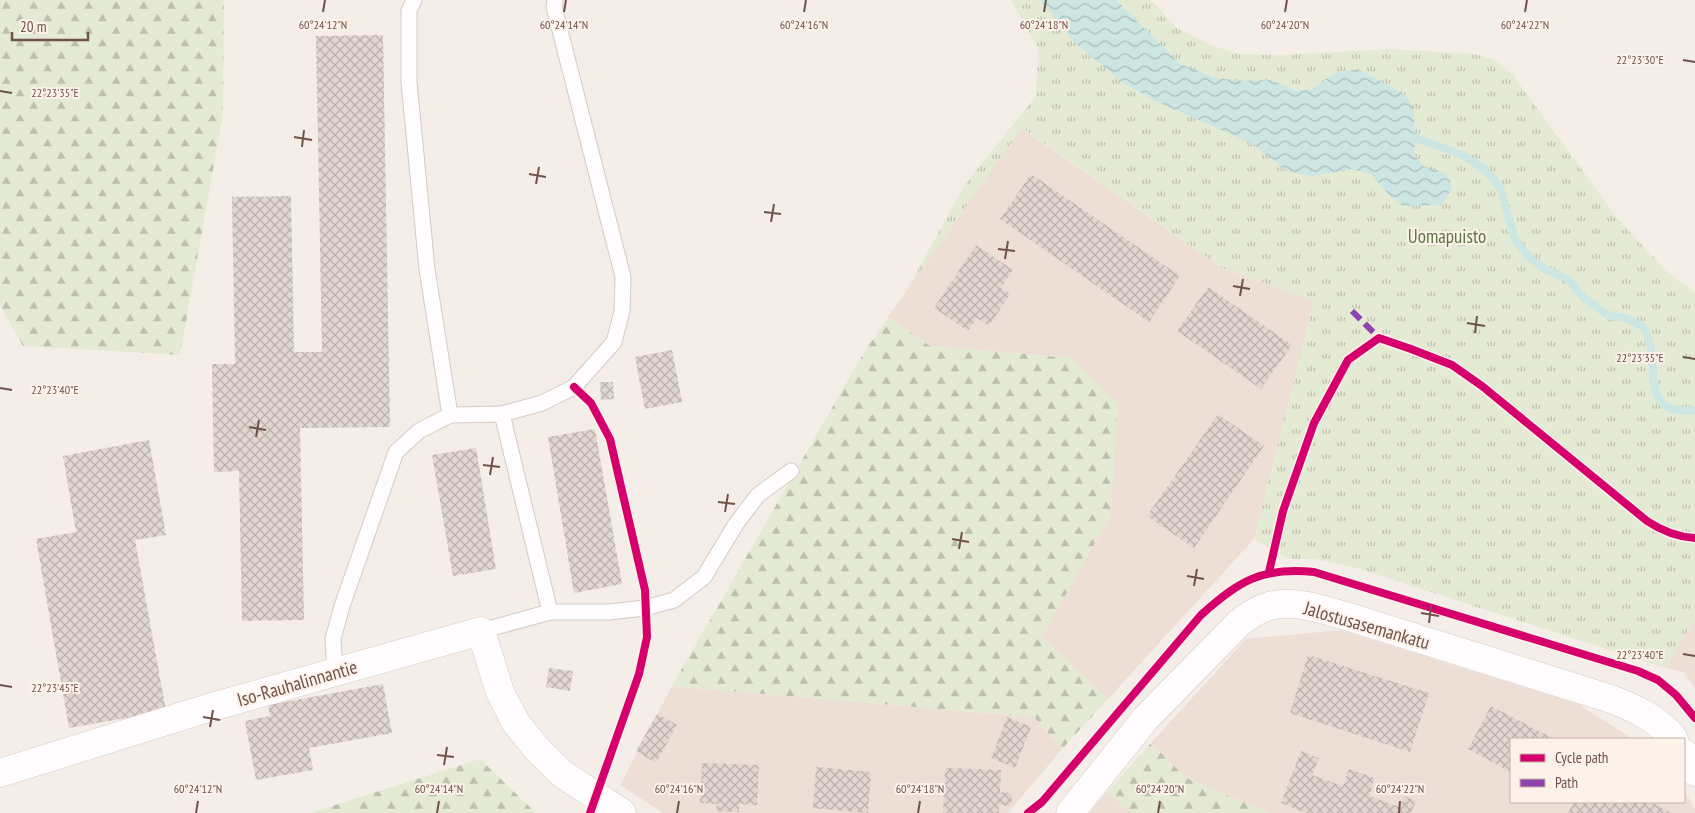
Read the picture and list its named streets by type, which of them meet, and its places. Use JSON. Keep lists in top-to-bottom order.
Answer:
{
  "streets": {
    "street": ["Jalostusasemankatu", "Iso-Rauhalinnantie"]
  },
  "parks": ["Uomapuisto"],
  "legend": ["Cycle path", "Path"],
  "scale_bar": "20 m",
  "coordinates": [
    "60°24'12\"N",
    "60°24'14\"N",
    "60°24'16\"N",
    "60°24'18\"N",
    "60°24'20\"N",
    "60°24'22\"N",
    "22°23'30\"E",
    "22°23'35\"E",
    "22°23'40\"E",
    "22°23'45\"E"
  ]
}
